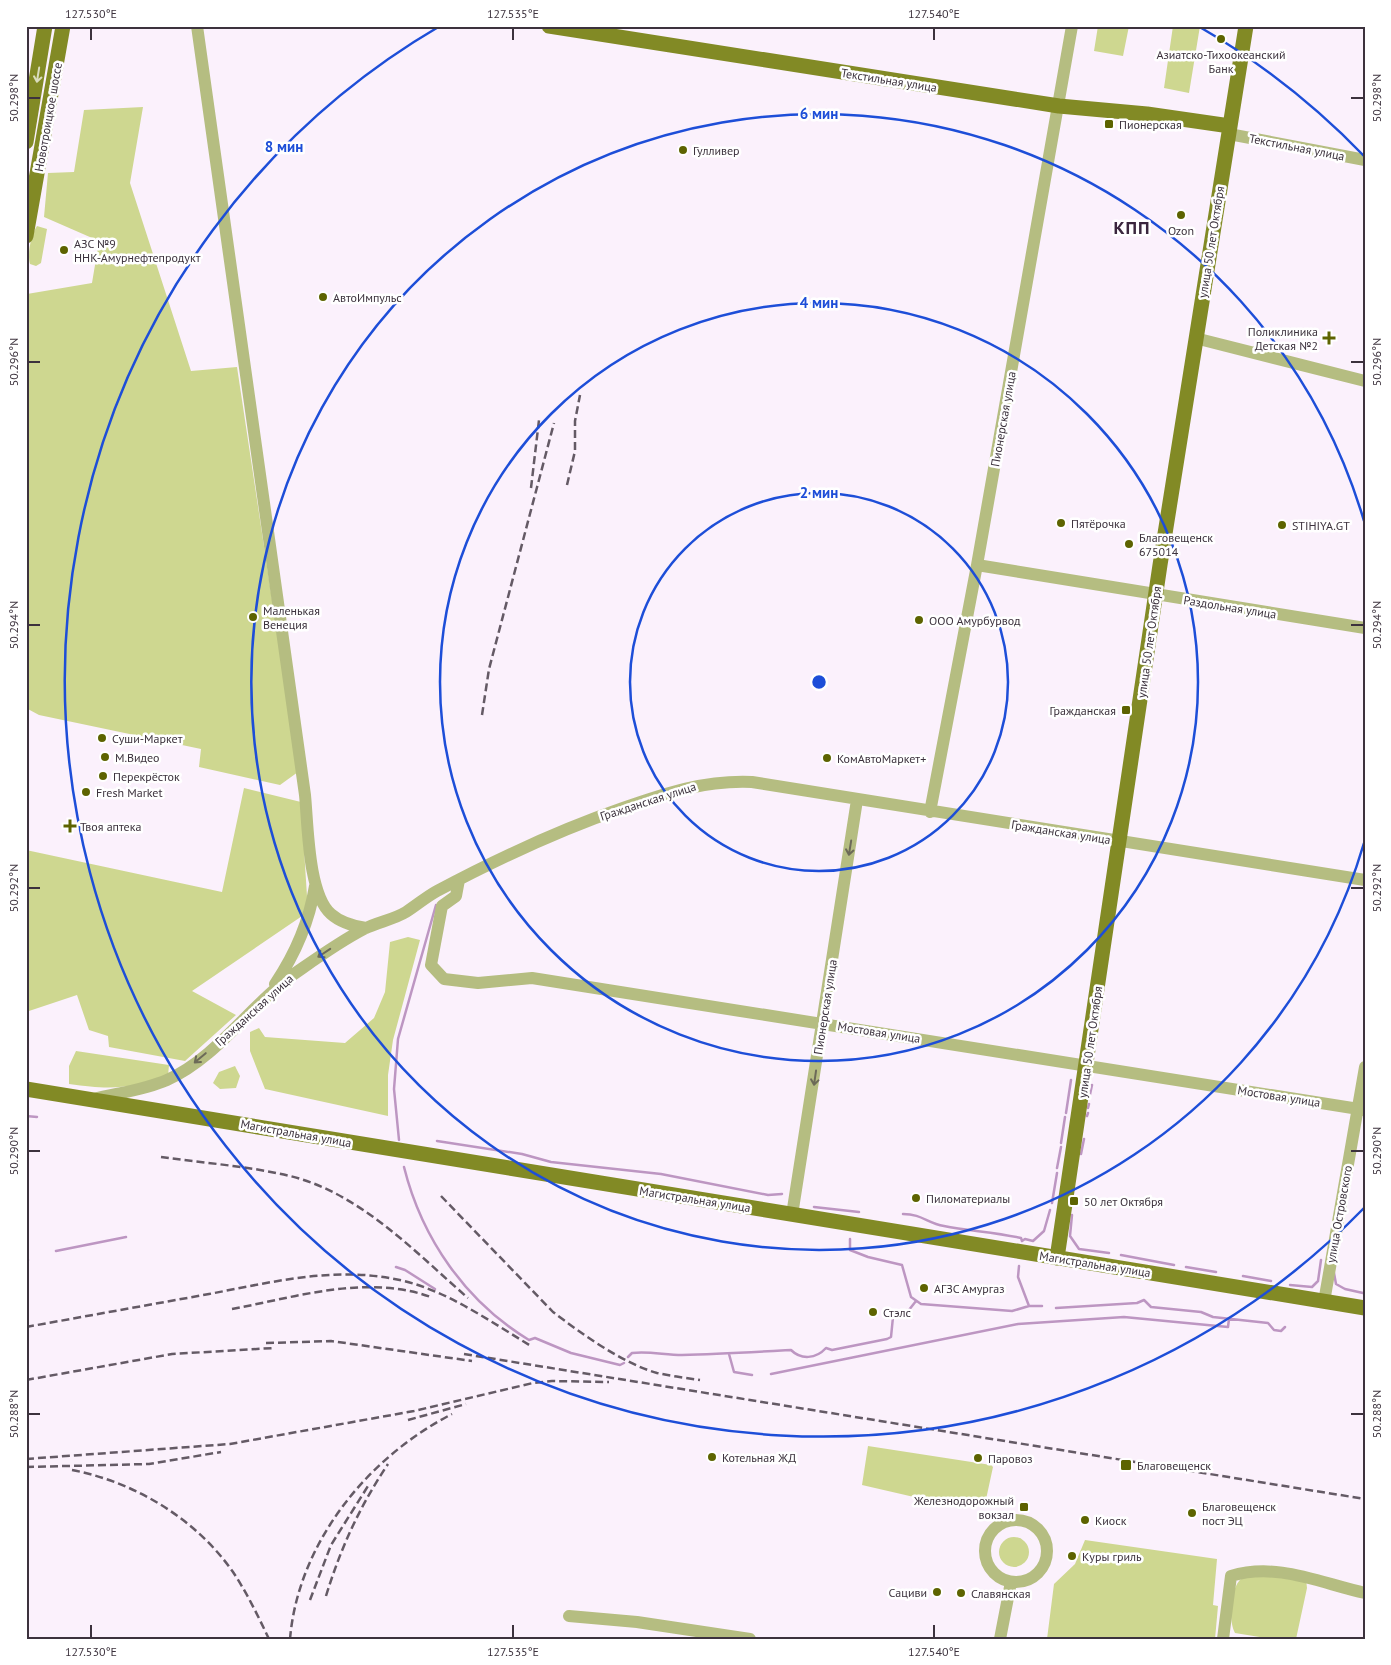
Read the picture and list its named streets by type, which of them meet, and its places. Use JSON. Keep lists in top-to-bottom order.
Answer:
{
  "streets": {
    "main road": [
      "Текстильная улица",
      "Новотроицкое шоссе",
      "улица 50 лет Октября",
      "Магистральная улица"
    ],
    "street": [
      "Пионерская улица",
      "Раздольная улица",
      "Гражданская улица",
      "Мостовая улица",
      "улица Островского"
    ]
  },
  "crossings": [
    ["Текстильная улица", "улица 50 лет Октября"],
    ["Текстильная улица", "Пионерская улица"],
    ["улица 50 лет Октября", "Раздольная улица"],
    ["улица 50 лет Октября", "Гражданская улица"],
    ["улица 50 лет Октября", "Мостовая улица"],
    ["улица 50 лет Октября", "Магистральная улица"],
    ["Пионерская улица", "Раздольная улица"],
    ["Пионерская улица", "Гражданская улица"],
    ["Пионерская улица", "Мостовая улица"],
    ["Пионерская улица", "Магистральная улица"],
    ["Гражданская улица", "Мостовая улица"],
    ["Гражданская улица", "Магистральная улица"],
    ["Мостовая улица", "улица Островского"],
    ["Магистральная улица", "улица Островского"]
  ],
  "districts": ["КПП"],
  "places": {
    "other": [
      "Азиатско-Тихоокеанский Банк",
      "Гулливер",
      "Ozon",
      "АЗС №9 ННК-Амурнефтепродукт",
      "АвтоИмпульс",
      "Пятёрочка",
      "STIHIYA.GT",
      "Благовещенск 675014",
      "Маленькая Венеция",
      "ООО Амурбурвод",
      "Суши-Маркет",
      "М.Видео",
      "КомАвтоМаркет+",
      "Перекрёсток",
      "Fresh Market",
      "Пиломатериалы",
      "АГЗС Амургаз",
      "Стэлс",
      "Котельная ЖД",
      "Паровоз",
      "Благовещенск пост ЭЦ",
      "Киоск",
      "Куры гриль",
      "Сациви",
      "Славянская"
    ],
    "transit": [
      "Пионерская",
      "Гражданская",
      "50 лет Октября",
      "Благовещенск",
      "Железнодорожный вокзал"
    ],
    "health": ["Поликлиника Детская №2", "Твоя аптека"]
  },
  "coordinates": [
    "127.530°E",
    "127.535°E",
    "127.540°E",
    "50.298°N",
    "50.296°N",
    "50.294°N",
    "50.292°N",
    "50.290°N",
    "50.288°N"
  ],
  "rings": [
    "6 мин",
    "8 мин",
    "4 мин",
    "2 мин"
  ]
}
